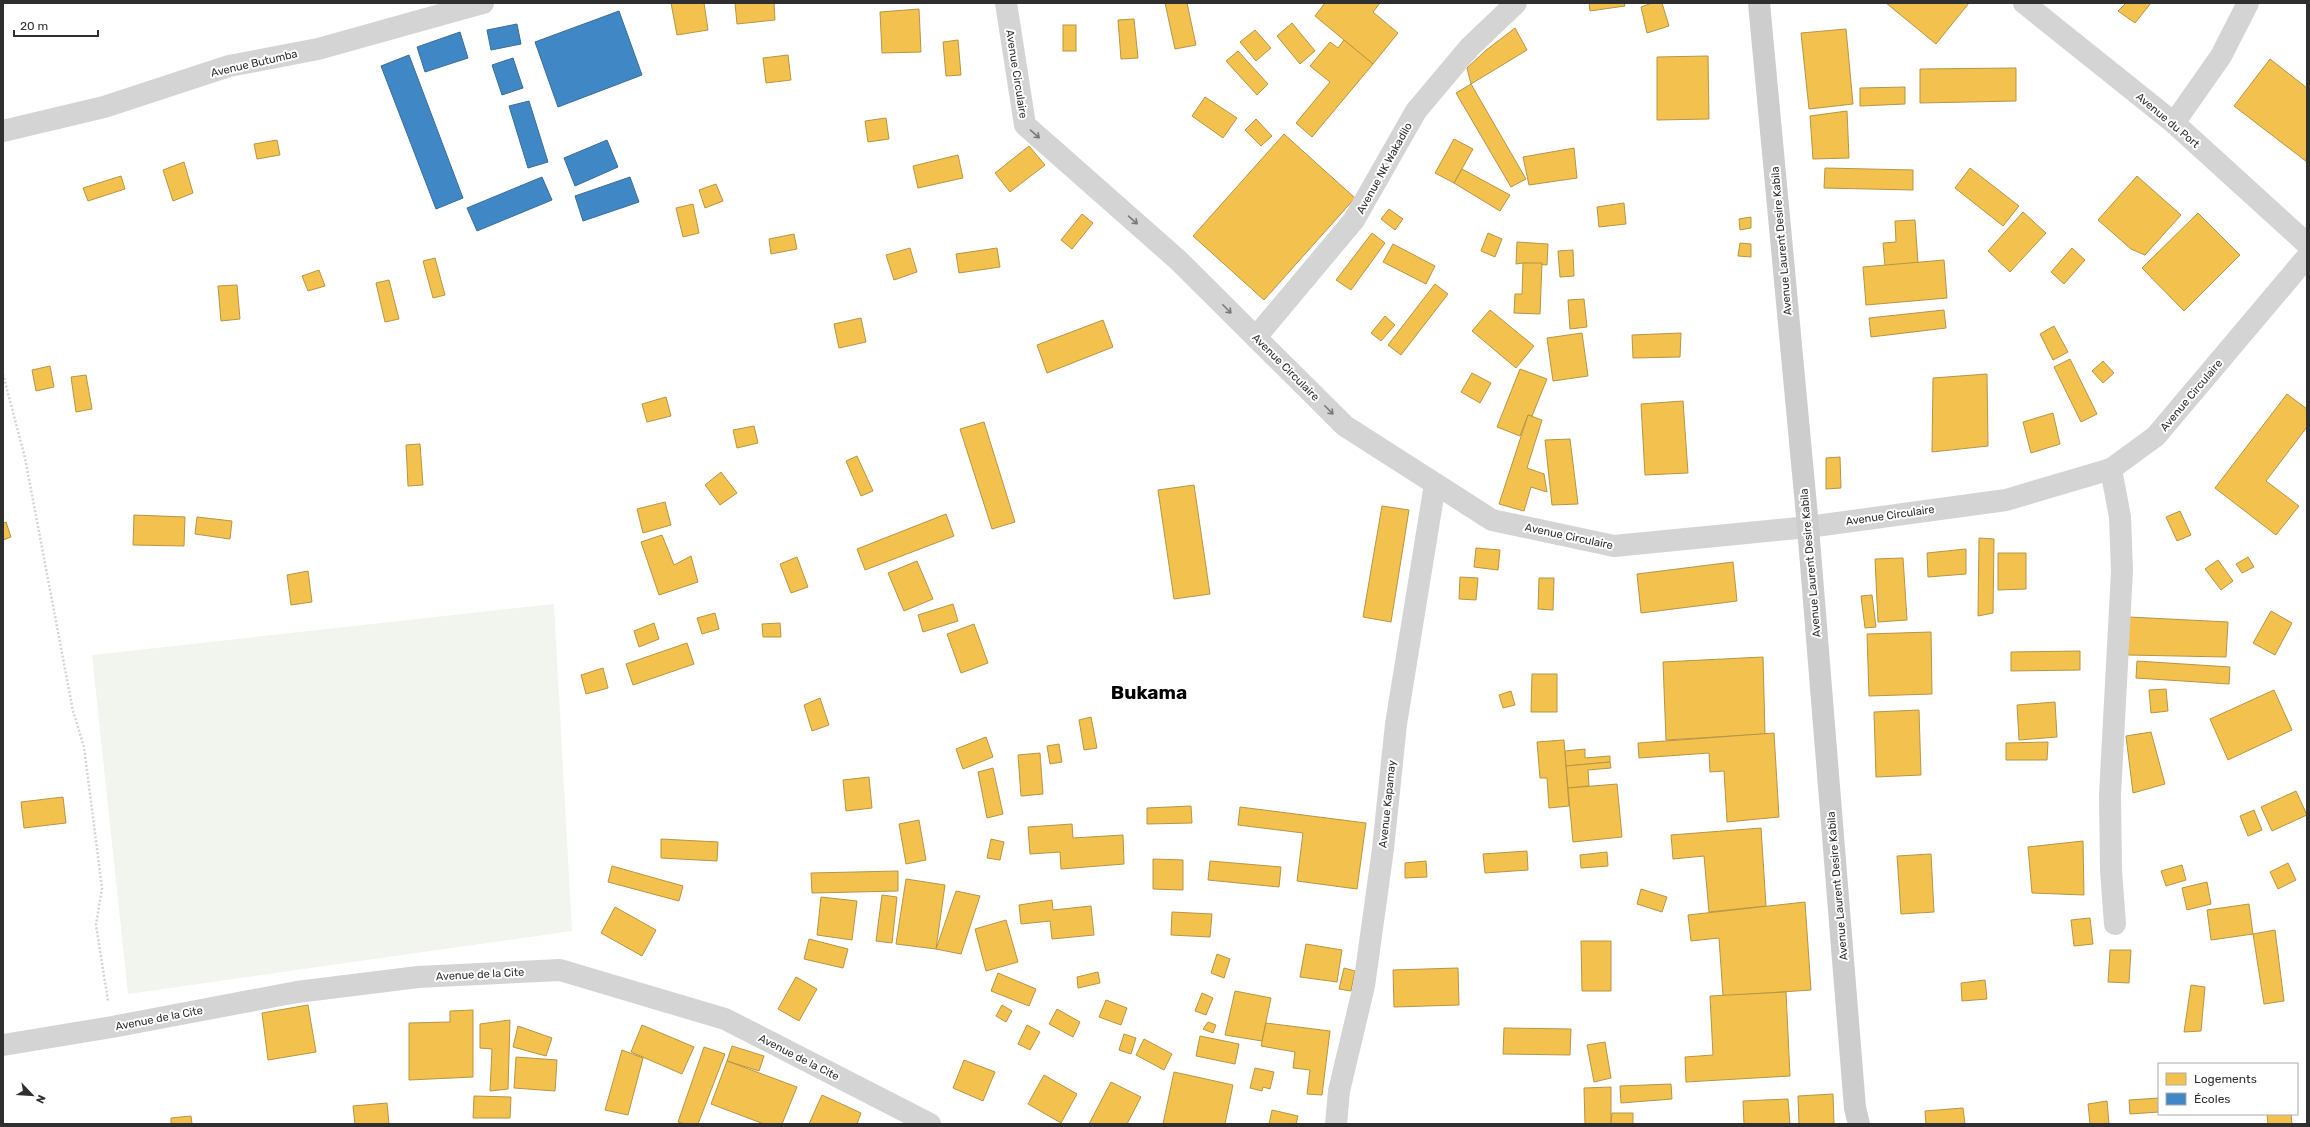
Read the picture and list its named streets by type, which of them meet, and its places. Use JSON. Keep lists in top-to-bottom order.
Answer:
{
  "streets": {
    "main road": ["Avenue Laurent Desire Kabila"],
    "street": [
      "Avenue Butumba",
      "Avenue Circulaire",
      "Avenue du Port",
      "Avenue NK Wakadilo",
      "Avenue Kapamay",
      "Avenue de la Cite"
    ]
  },
  "crossings": [
    ["Avenue Circulaire", "Avenue NK Wakadilo"],
    ["Avenue Circulaire", "Avenue Laurent Desire Kabila"],
    ["Avenue Circulaire", "Avenue Kapamay"]
  ],
  "one_way": ["Avenue Circulaire"],
  "districts": ["Bukama"],
  "legend": ["Logements", "Écoles"],
  "scale_bar": "20 m",
  "north": "bottom right"
}
